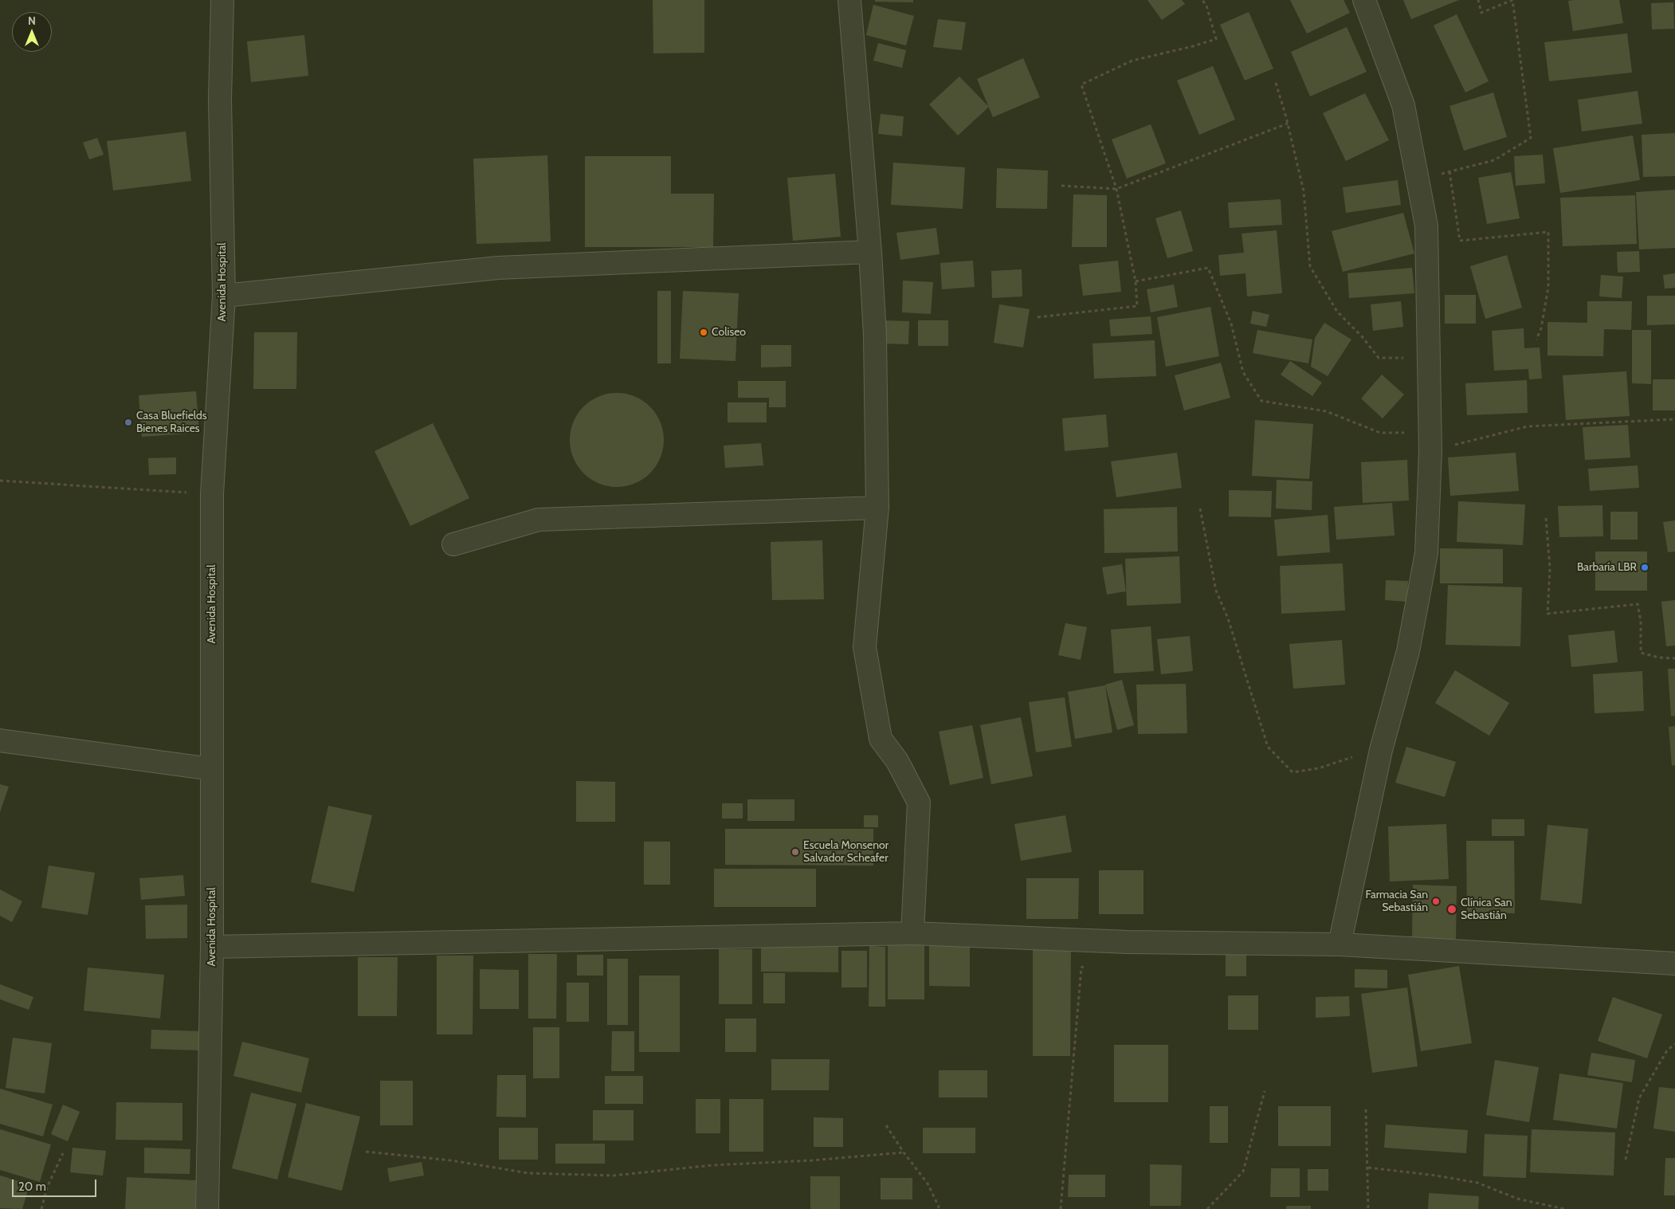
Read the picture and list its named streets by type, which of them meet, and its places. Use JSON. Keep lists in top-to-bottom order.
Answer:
{
  "streets": {
    "street": ["Avenida Hospital"]
  },
  "places": [
    "Coliseo",
    "Casa Bluefields Bienes Raices",
    "Barbaría LBR",
    "Escuela Monsenor Salvador Scheafer",
    "Farmacia San Sebastián",
    "Clínica San Sebastián"
  ],
  "scale_bar": "20 m",
  "north": "top"
}
